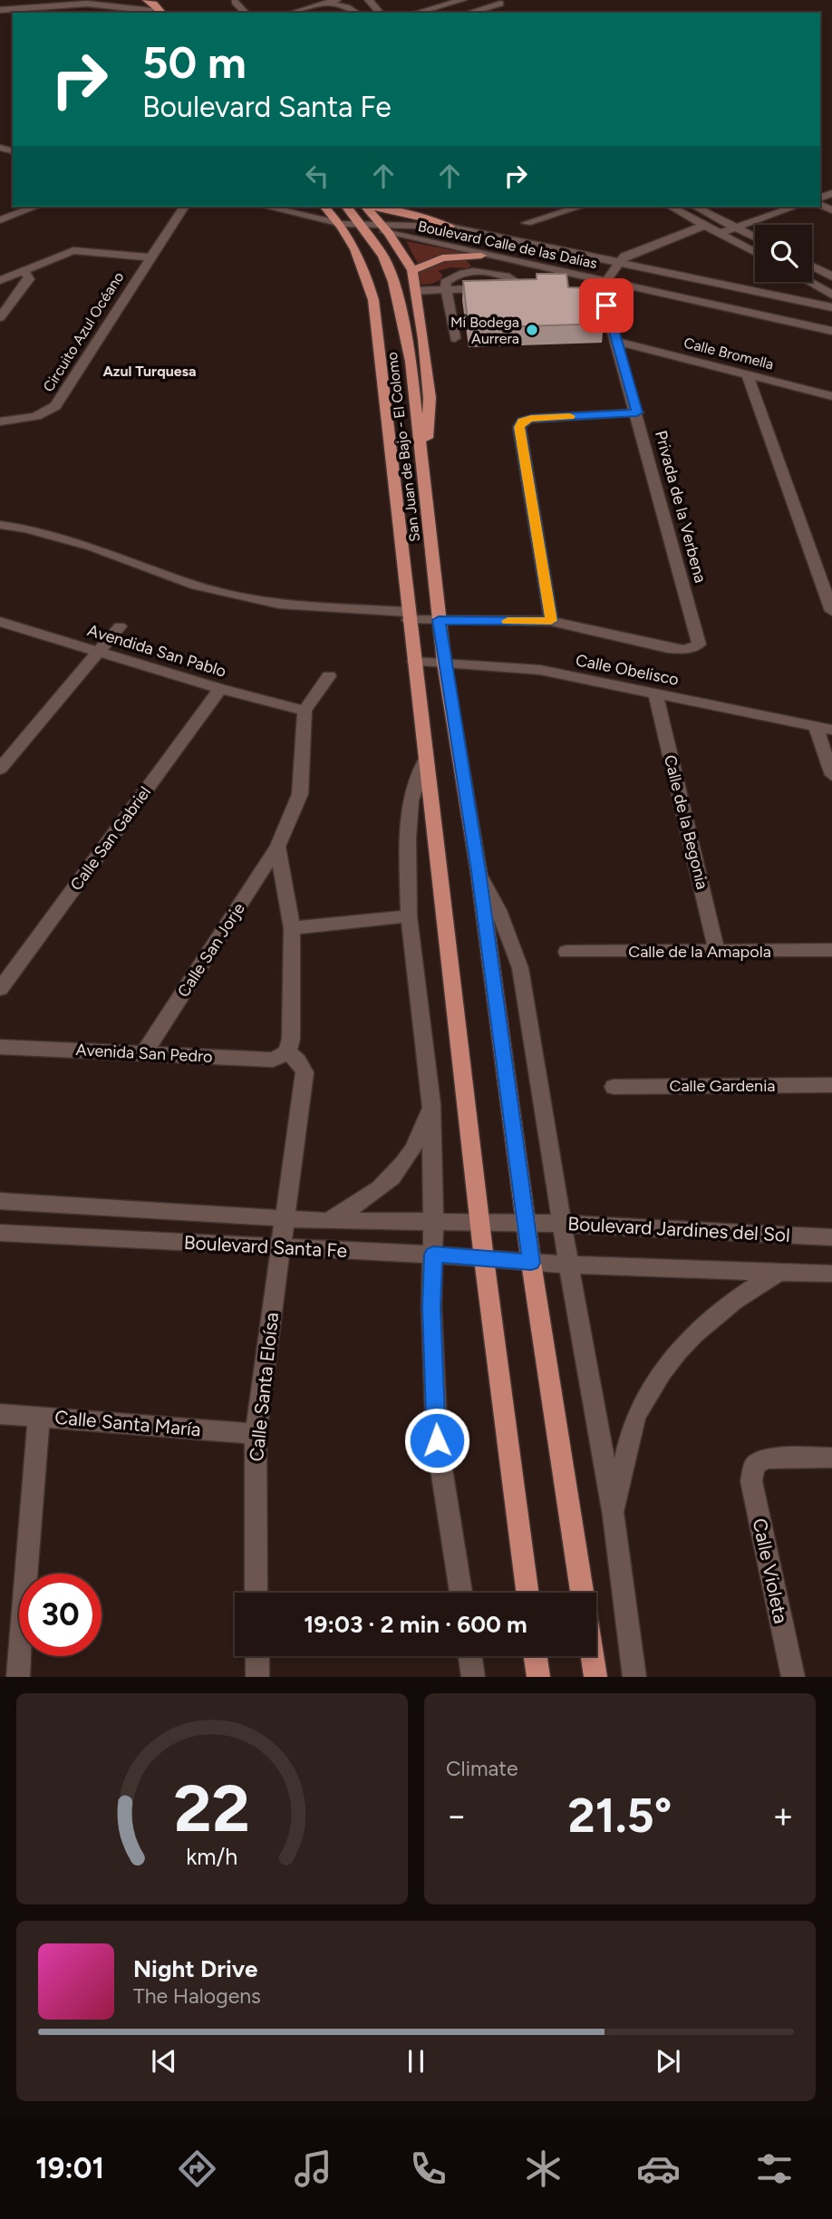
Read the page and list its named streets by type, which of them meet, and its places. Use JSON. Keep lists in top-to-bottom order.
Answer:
{
  "streets": {
    "main road": ["San Juan de Bajo - El Colomo"],
    "street": [
      "Boulevard Calle de las Dalias",
      "Circuito Azul Océano",
      "Calle Bromella",
      "Privada de la Verbena",
      "Avendida San Pablo",
      "Calle Obelisco",
      "Calle de la Begonia",
      "Calle San Gabriel",
      "Calle San Jorje",
      "Calle de la Amapola",
      "Avenida San Pedro",
      "Calle Gardenia",
      "Boulevard Jardines del Sol",
      "Boulevard Santa Fe",
      "Calle Santa Eloísa",
      "Calle Santa María",
      "Calle Violeta"
    ]
  },
  "crossings": [
    ["Boulevard Calle de las Dalias", "San Juan de Bajo - El Colomo"],
    ["Boulevard Calle de las Dalias", "Privada de la Verbena"],
    ["Calle Bromella", "Privada de la Verbena"],
    ["San Juan de Bajo - El Colomo", "Calle Obelisco"],
    ["San Juan de Bajo - El Colomo", "Boulevard Jardines del Sol"],
    ["San Juan de Bajo - El Colomo", "Boulevard Santa Fe"],
    ["Avendida San Pablo", "Calle San Gabriel"],
    ["Avendida San Pablo", "Calle San Jorje"],
    ["Calle Obelisco", "Calle de la Begonia"],
    ["Calle de la Begonia", "Calle de la Amapola"],
    ["Calle San Jorje", "Avenida San Pedro"],
    ["Avenida San Pedro", "Calle Santa Eloísa"],
    ["Boulevard Jardines del Sol", "Boulevard Santa Fe"],
    ["Boulevard Santa Fe", "Calle Santa Eloísa"],
    ["Calle Santa Eloísa", "Calle Santa María"]
  ],
  "districts": ["Azul Turquesa"],
  "places": ["Mi Bodega Aurrera"],
  "page": {
    "turn": ["50 m", "Boulevard Santa Fe"],
    "limit": "30",
    "trip": "19:03 · 2 min · 600 m",
    "tile": "Climate",
    "heat": ["−", "21.5°", "+"],
    "song": ["Night Drive", "The Halogens"],
    "tabs": "19:01",
    "gauge": ["22", "km/h"]
  }
}
